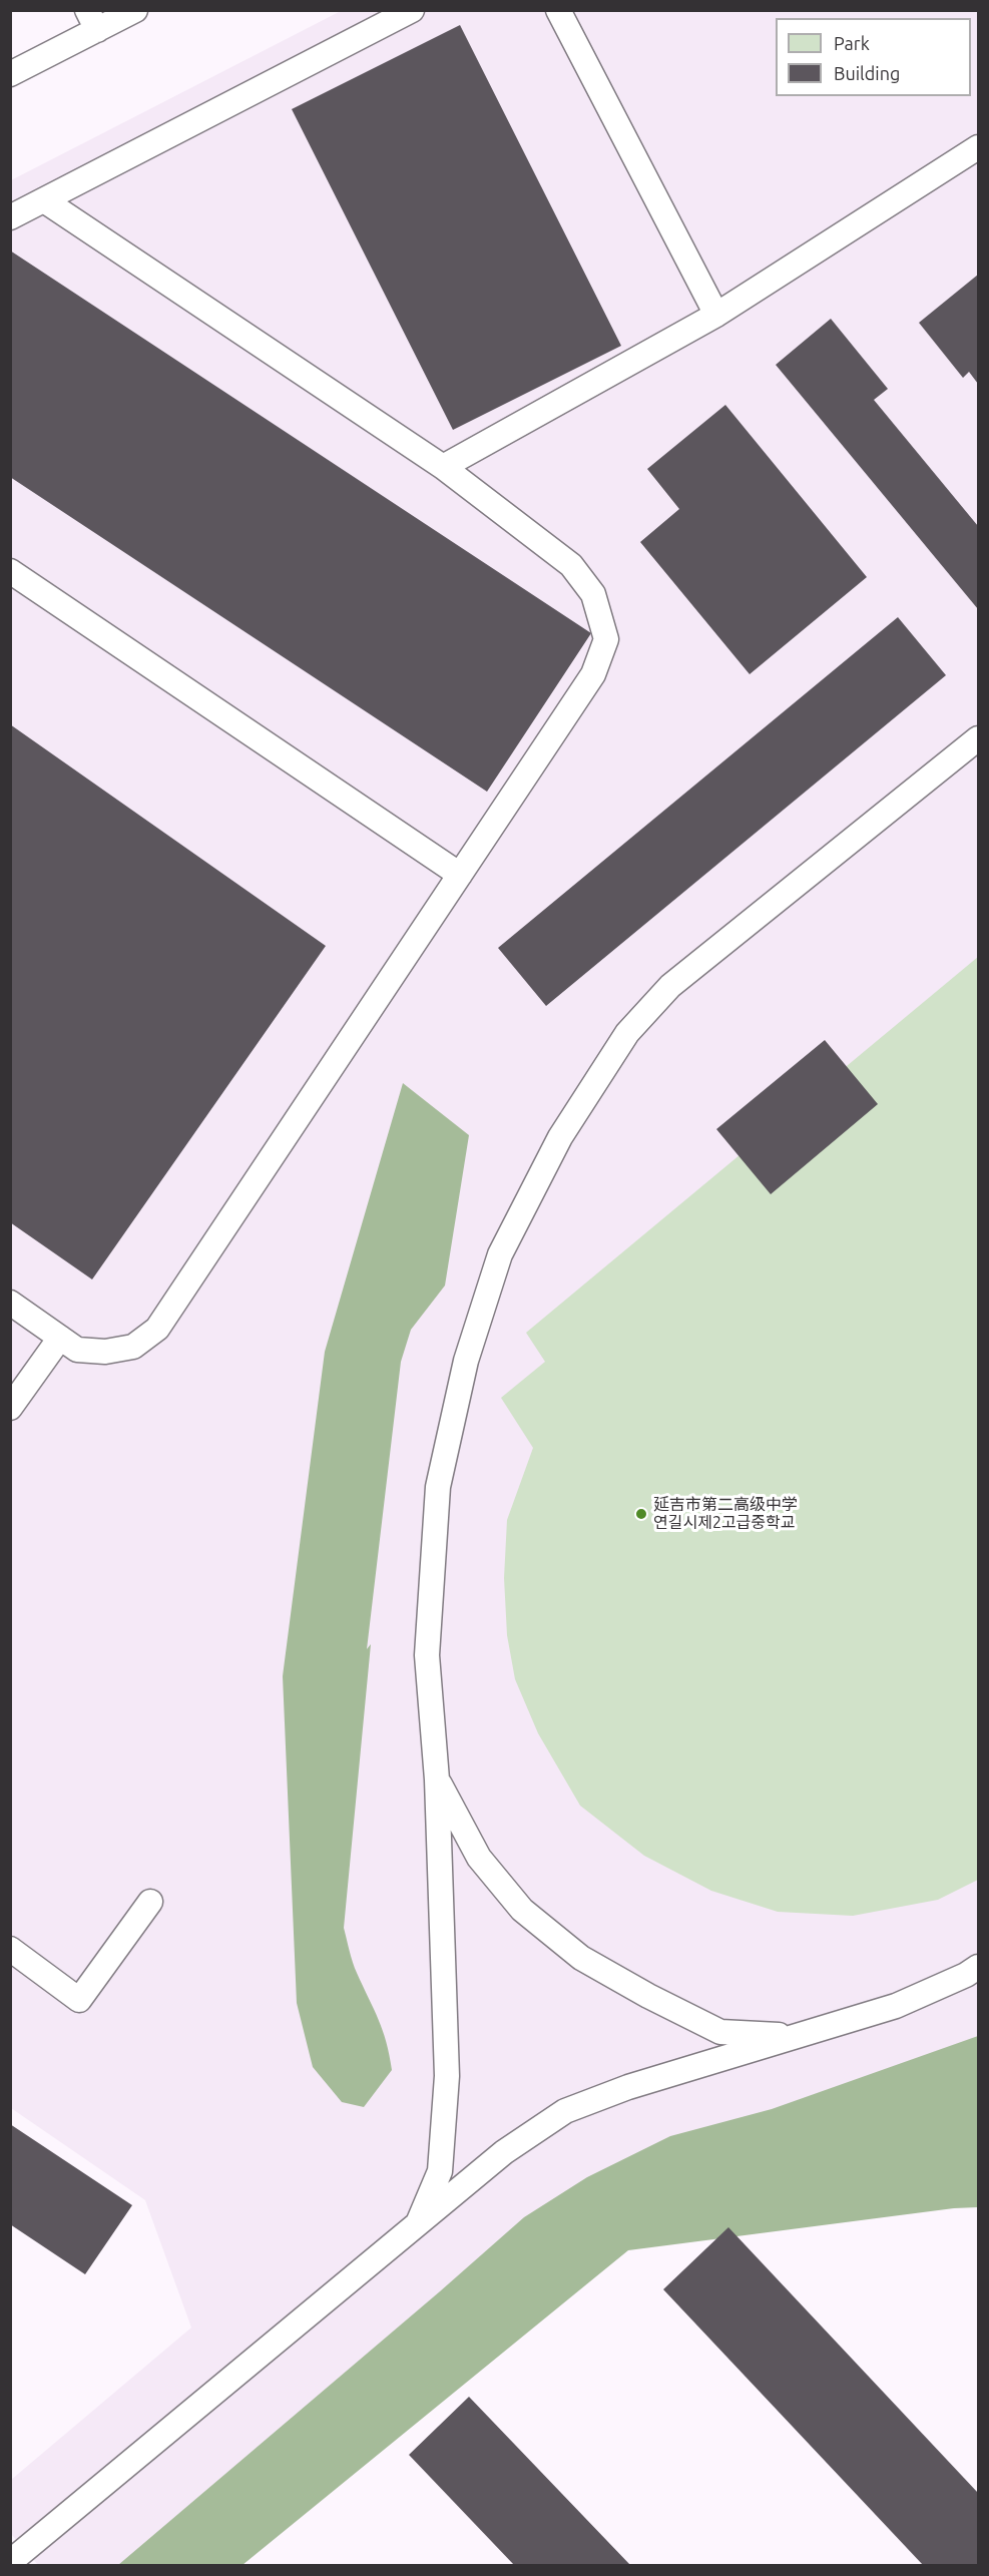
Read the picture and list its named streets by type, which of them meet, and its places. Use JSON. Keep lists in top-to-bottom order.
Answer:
{
  "places": ["延吉市第二高级中学 연길시제2고급중학교"],
  "legend": ["Park", "Building"]
}
